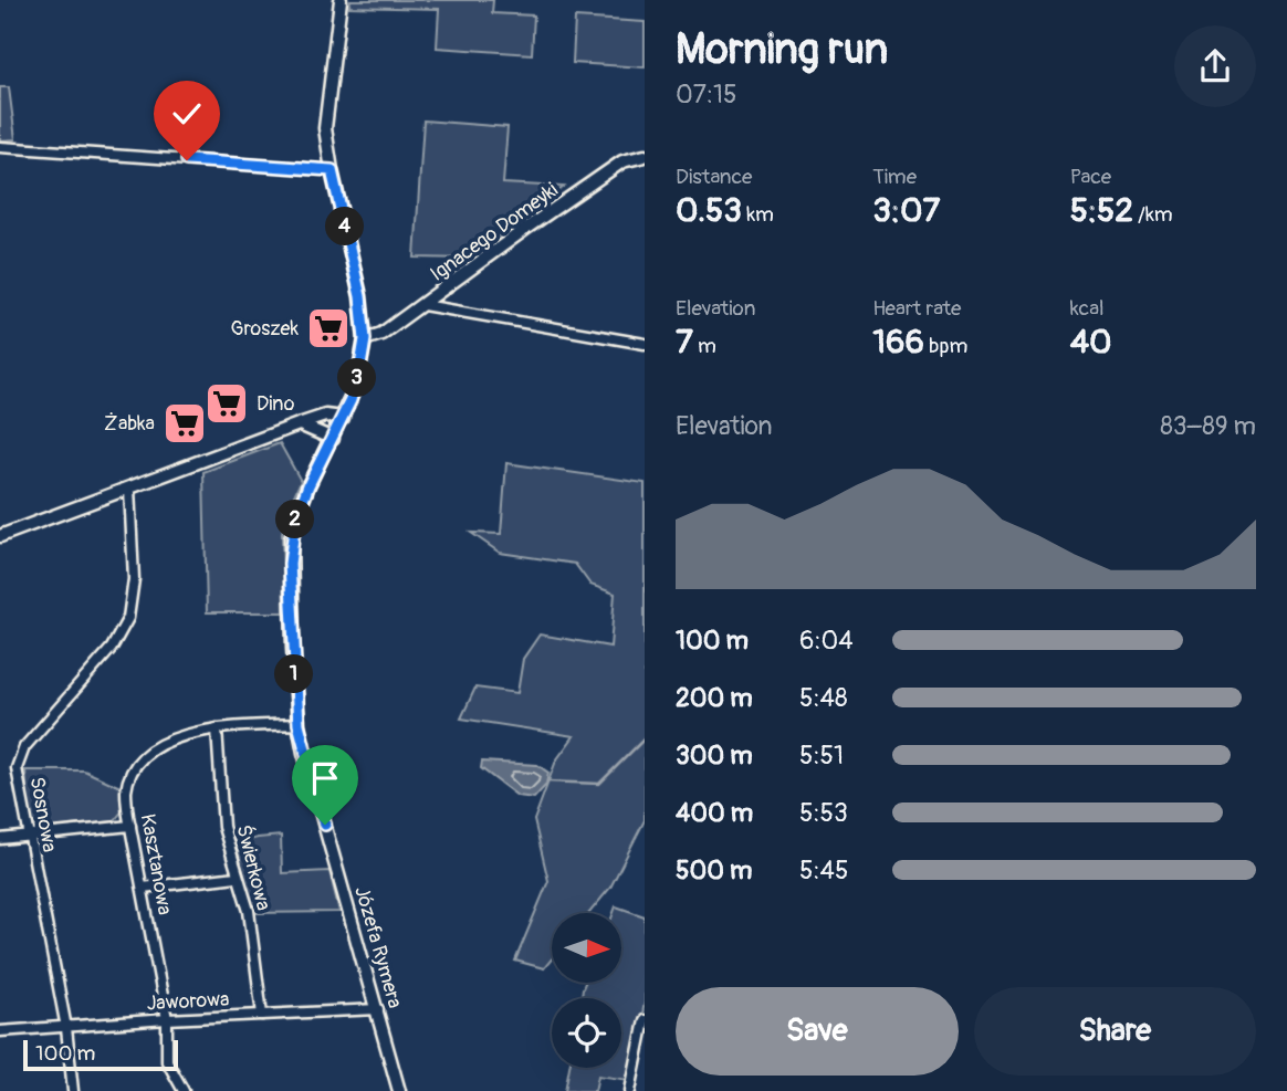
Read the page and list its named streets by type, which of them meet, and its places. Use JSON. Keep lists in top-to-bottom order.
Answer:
{
  "streets": {
    "street": [
      "Ignacego Domeyki",
      "Sosnowa",
      "Kasztanowa",
      "Świerkowa",
      "Józefa Rymera",
      "Jaworowa"
    ]
  },
  "crossings": [
    ["Ignacego Domeyki", "Józefa Rymera"],
    ["Sosnowa", "Jaworowa"],
    ["Kasztanowa", "Świerkowa"],
    ["Kasztanowa", "Józefa Rymera"],
    ["Kasztanowa", "Jaworowa"],
    ["Świerkowa", "Jaworowa"],
    ["Józefa Rymera", "Jaworowa"]
  ],
  "places": {
    "supermarket": ["Groszek", "Dino", "Żabka"]
  },
  "scale_bar": "100 m",
  "north": "right",
  "page": {
    "heading": ["Morning run", "07:15"],
    "stats": [
      ["Distance", "0.53 km"],
      ["Time", "3:07"],
      ["Pace", "5:52 /km"],
      ["Elevation", "7 m"],
      ["Heart rate", "166 bpm"],
      ["kcal", "40"]
    ],
    "pins": [
      "4",
      "3",
      "2",
      "1"
    ],
    "chart": ["Elevation", "83–89 m"],
    "list": [
      {
        "name": "100 m",
        "note": "6:04"
      },
      {
        "name": "200 m",
        "note": "5:48"
      },
      {
        "name": "300 m",
        "note": "5:51"
      },
      {
        "name": "400 m",
        "note": "5:53"
      },
      {
        "name": "500 m",
        "note": "5:45"
      }
    ],
    "buttons": ["Save", "Share"],
    "scale": "100 m"
  }
}
